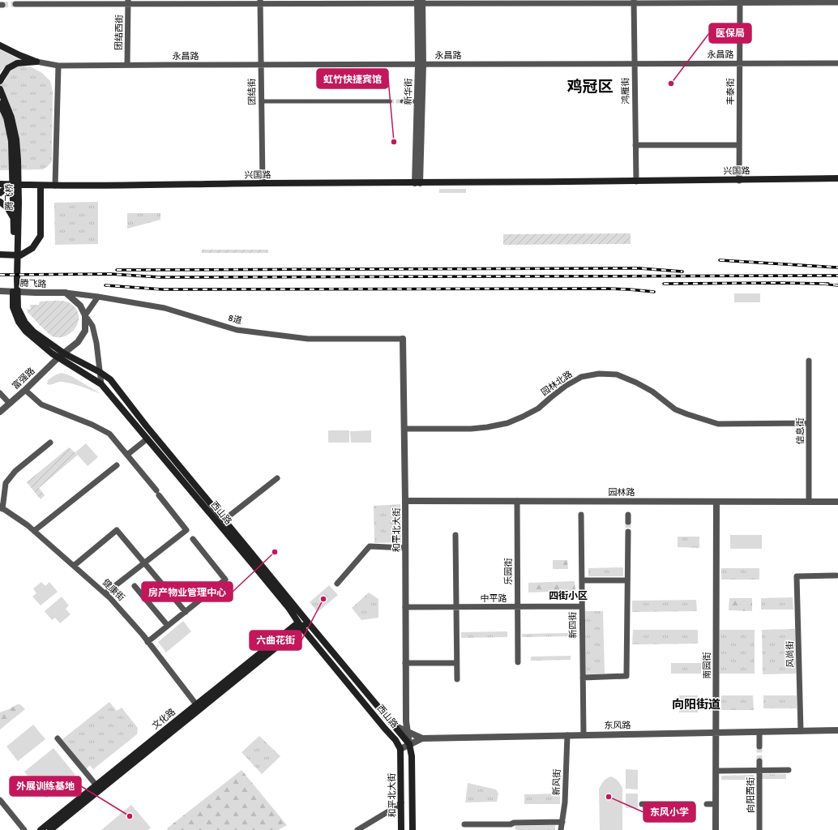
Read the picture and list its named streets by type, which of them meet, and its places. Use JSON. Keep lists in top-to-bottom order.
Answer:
{
  "streets": {
    "main road": [
      "兴国路",
      "腾飞桥",
      "西山路",
      "和平北大街",
      "文化路"
    ],
    "street": [
      "团结西街",
      "永昌路",
      "鸿雁街",
      "团结街",
      "新华街",
      "丰泰街",
      "腾飞路",
      "8道",
      "富强路",
      "园林北路",
      "信息街",
      "园林路",
      "乐园街",
      "健康街",
      "中平路",
      "新四街",
      "风尚街",
      "南园街",
      "东风路",
      "新风街",
      "向阳西街"
    ]
  },
  "crossings": [
    ["团结西街", "永昌路"],
    ["永昌路", "鸿雁街"],
    ["永昌路", "团结街"],
    ["永昌路", "新华街"],
    ["永昌路", "丰泰街"],
    ["鸿雁街", "兴国路"],
    ["团结街", "兴国路"],
    ["新华街", "兴国路"],
    ["丰泰街", "兴国路"],
    ["腾飞桥", "西山路"],
    ["腾飞路", "8道"],
    ["8道", "和平北大街"],
    ["富强路", "西山路"],
    ["园林北路", "信息街"],
    ["园林北路", "和平北大街"],
    ["信息街", "园林路"],
    ["园林路", "和平北大街"],
    ["园林路", "乐园街"],
    ["园林路", "南园街"],
    ["西山路", "和平北大街"],
    ["西山路", "文化路"],
    ["西山路", "东风路"],
    ["和平北大街", "中平路"],
    ["和平北大街", "东风路"],
    ["乐园街", "中平路"],
    ["健康街", "文化路"],
    ["中平路", "新四街"],
    ["新四街", "东风路"],
    ["风尚街", "东风路"],
    ["南园街", "东风路"],
    ["东风路", "新风街"]
  ],
  "districts": ["鸡冠区", "四街小区", "向阳街道"],
  "places": [
    "医保局",
    "虹竹快捷宾馆",
    "房产物业管理中心",
    "六曲花街",
    "东风小学",
    "外展训练基地"
  ]
}
